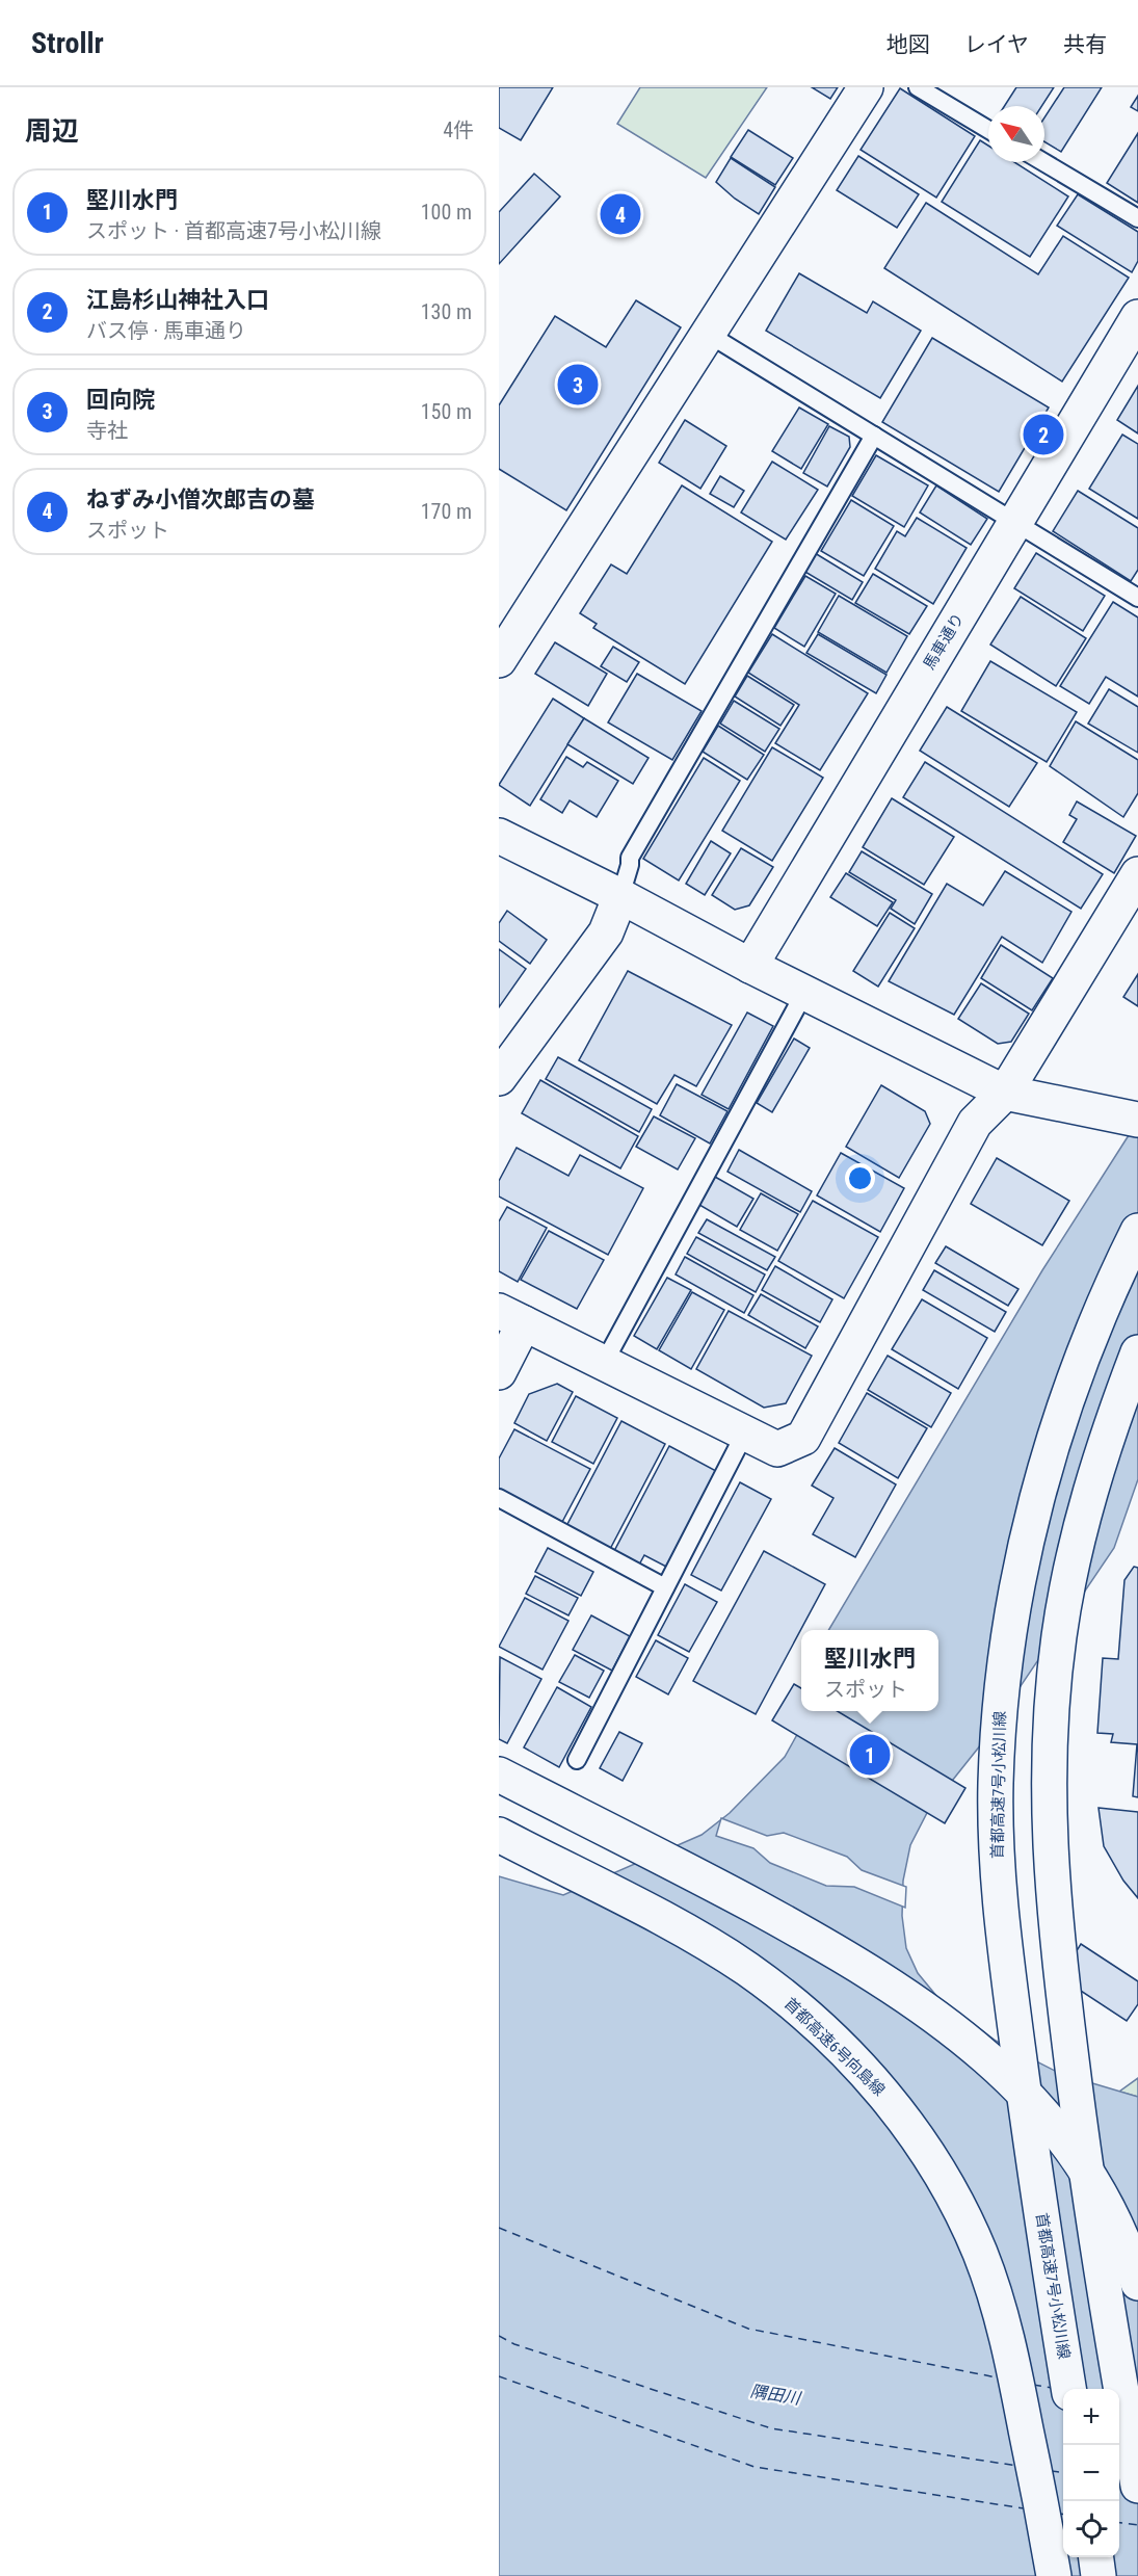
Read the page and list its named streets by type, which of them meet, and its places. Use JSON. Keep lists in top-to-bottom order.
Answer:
{
  "streets": {
    "main road": ["馬車通り", "首都高速7号小松川線", "首都高速6号向島線"]
  },
  "water": ["隅田川"],
  "north": "top left",
  "page": {
    "header": "Strollr",
    "nav": ["地図", "レイヤ", "共有"],
    "heading": ["周辺", "4件"],
    "list": [
      {
        "mark": "1",
        "name": "堅川水門",
        "note": "スポット · 首都高速7号小松川線",
        "value": "100 m"
      },
      {
        "mark": "2",
        "name": "江島杉山神社入口",
        "note": "バス停 · 馬車通り",
        "value": "130 m"
      },
      {
        "mark": "3",
        "name": "回向院",
        "note": "寺社",
        "value": "150 m"
      },
      {
        "mark": "4",
        "name": "ねずみ小僧次郎吉の墓",
        "note": "スポット",
        "value": "170 m"
      }
    ],
    "pins": [
      "4",
      "3",
      "2",
      "1"
    ],
    "popup": ["堅川水門", "スポット"],
    "map_buttons": ["+", "−"]
  }
}
